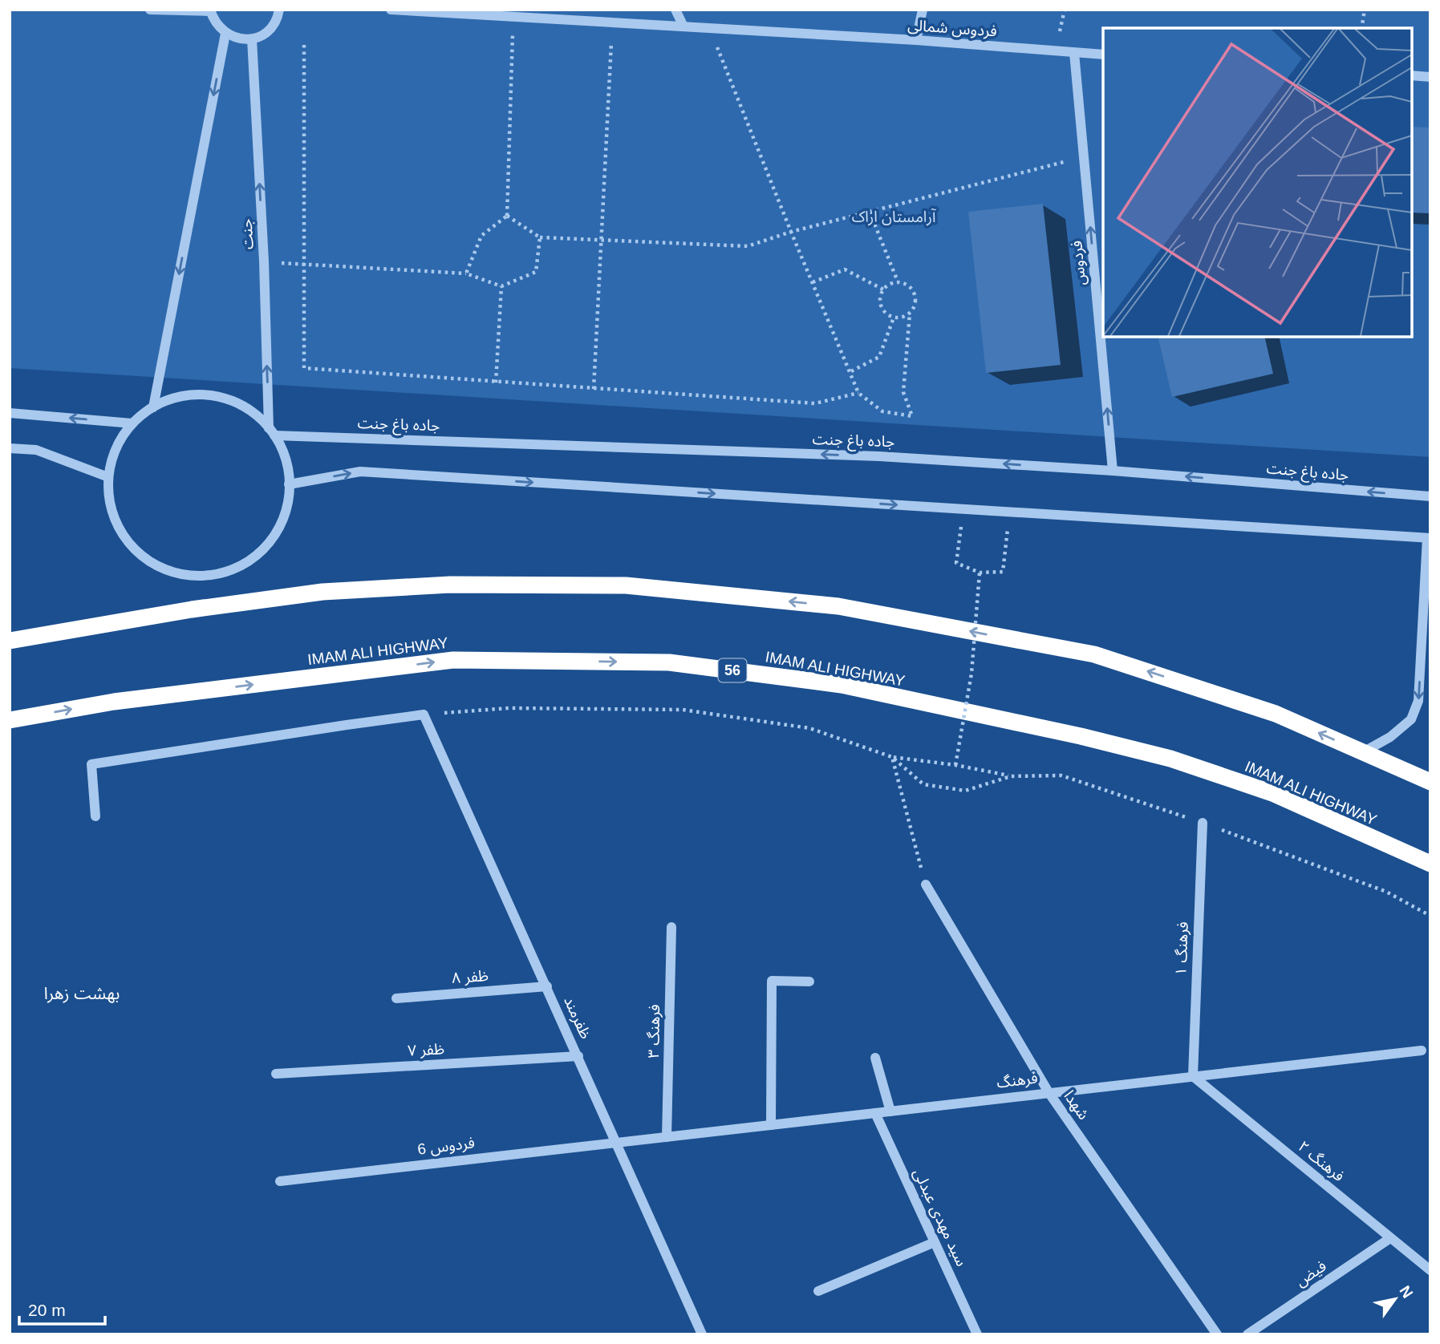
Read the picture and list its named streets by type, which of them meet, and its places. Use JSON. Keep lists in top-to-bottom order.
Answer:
{
  "streets": {
    "highway": ["IMAM ALI HIGHWAY", "56"],
    "street": [
      "فردوس شمالی",
      "جنت",
      "فردوس",
      "جاده باغ جنت",
      "فرهنگ ۱",
      "ظفر ۸",
      "ظفرمند",
      "فرهنگ ۳",
      "ظفر ۷",
      "فرهنگ",
      "شهدا",
      "فردوس 6",
      "فرهنگ ۲",
      "سید مهدی عبدلی",
      "فیض"
    ]
  },
  "crossings": [
    ["فردوس شمالی", "فردوس"],
    ["جنت", "جاده باغ جنت"],
    ["فردوس", "جاده باغ جنت"],
    ["فرهنگ ۱", "فرهنگ"],
    ["فرهنگ ۱", "فرهنگ ۲"],
    ["ظفر ۸", "ظفرمند"],
    ["ظفرمند", "ظفر ۷"],
    ["ظفرمند", "فرهنگ"],
    ["ظفرمند", "فردوس 6"],
    ["فرهنگ ۳", "فرهنگ"],
    ["فرهنگ", "شهدا"],
    ["فرهنگ", "فردوس 6"],
    ["فرهنگ", "فرهنگ ۲"],
    ["فرهنگ", "سید مهدی عبدلی"],
    ["فرهنگ ۲", "فیض"]
  ],
  "one_way": ["فردوس"],
  "districts": ["بهشت زهرا"],
  "parks": ["آرامستان اراک"],
  "scale_bar": "20 m",
  "north": "top right"
}
